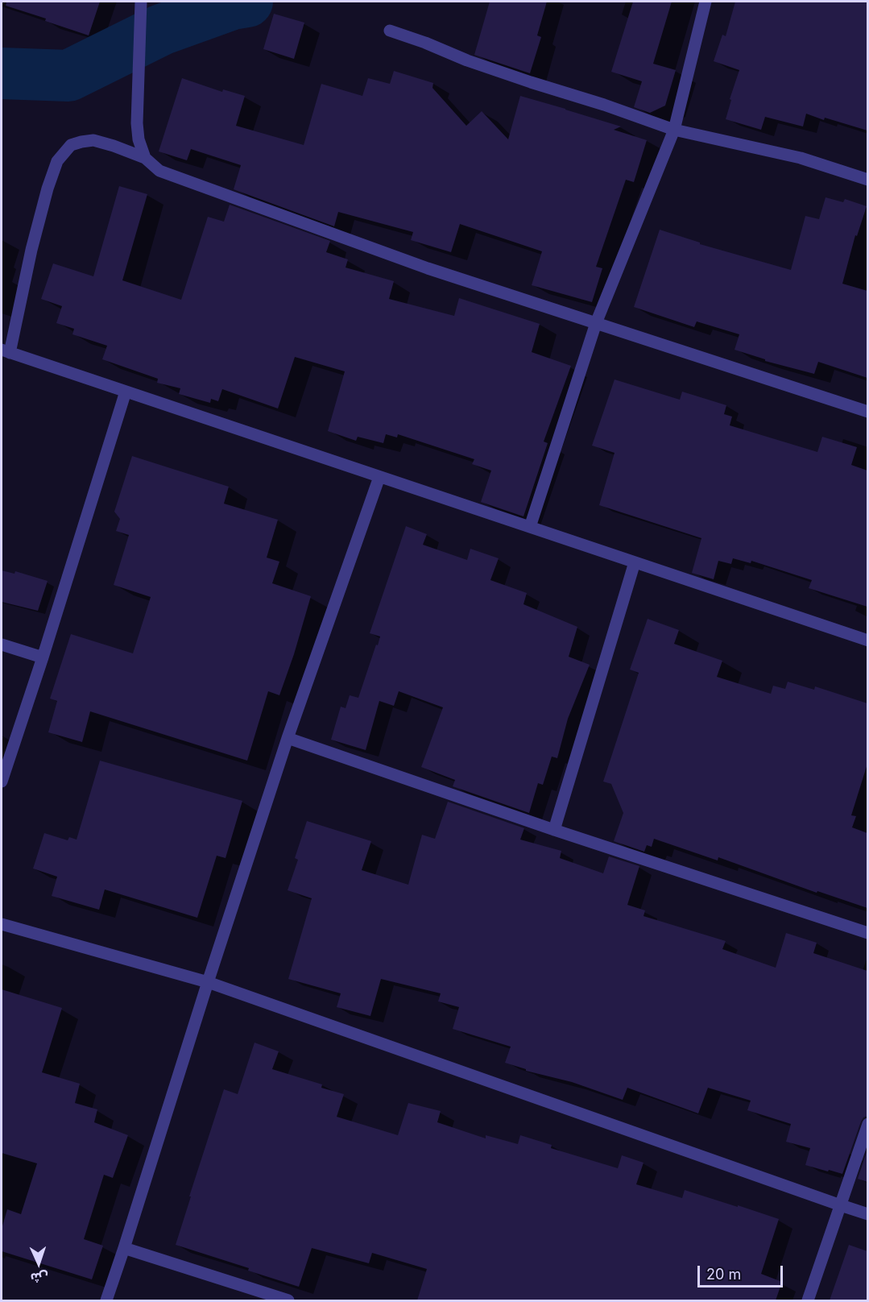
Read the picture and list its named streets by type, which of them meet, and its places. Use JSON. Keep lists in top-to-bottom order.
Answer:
{
  "scale_bar": "20 m",
  "north": "bottom"
}
